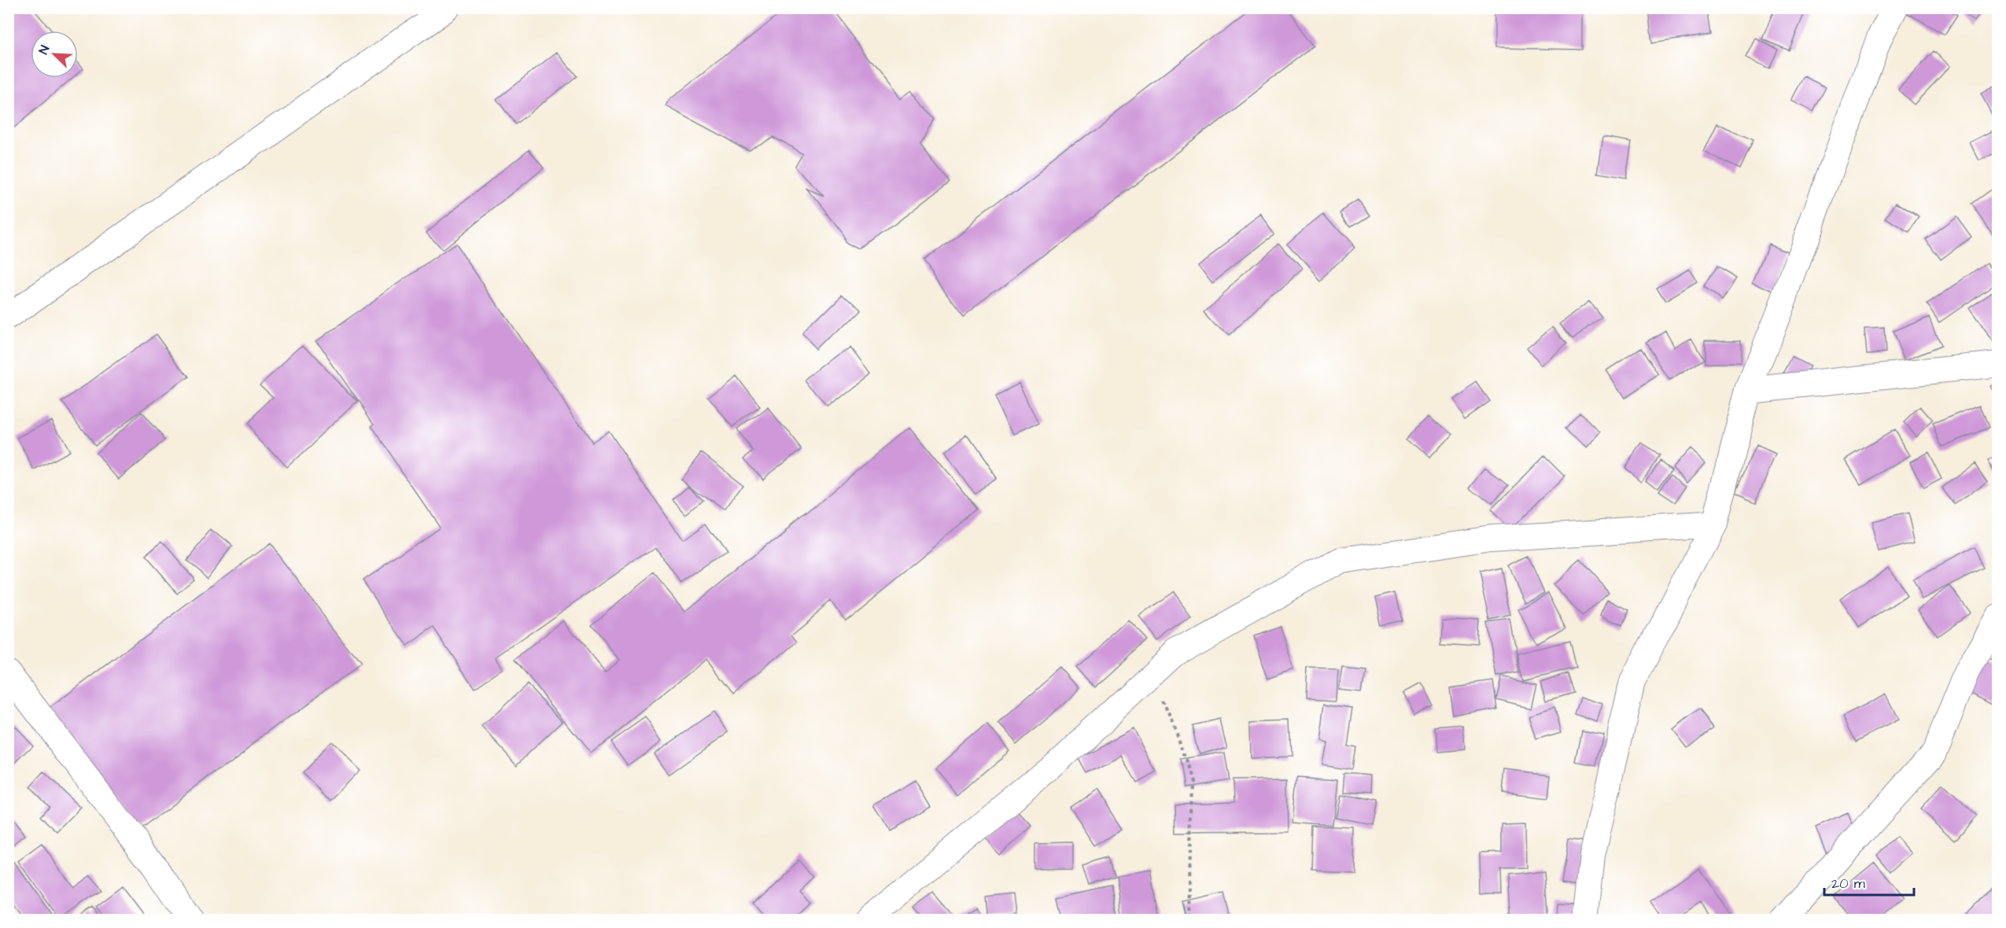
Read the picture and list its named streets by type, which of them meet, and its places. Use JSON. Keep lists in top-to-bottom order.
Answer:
{
  "scale_bar": "20 m",
  "north": "top left"
}
